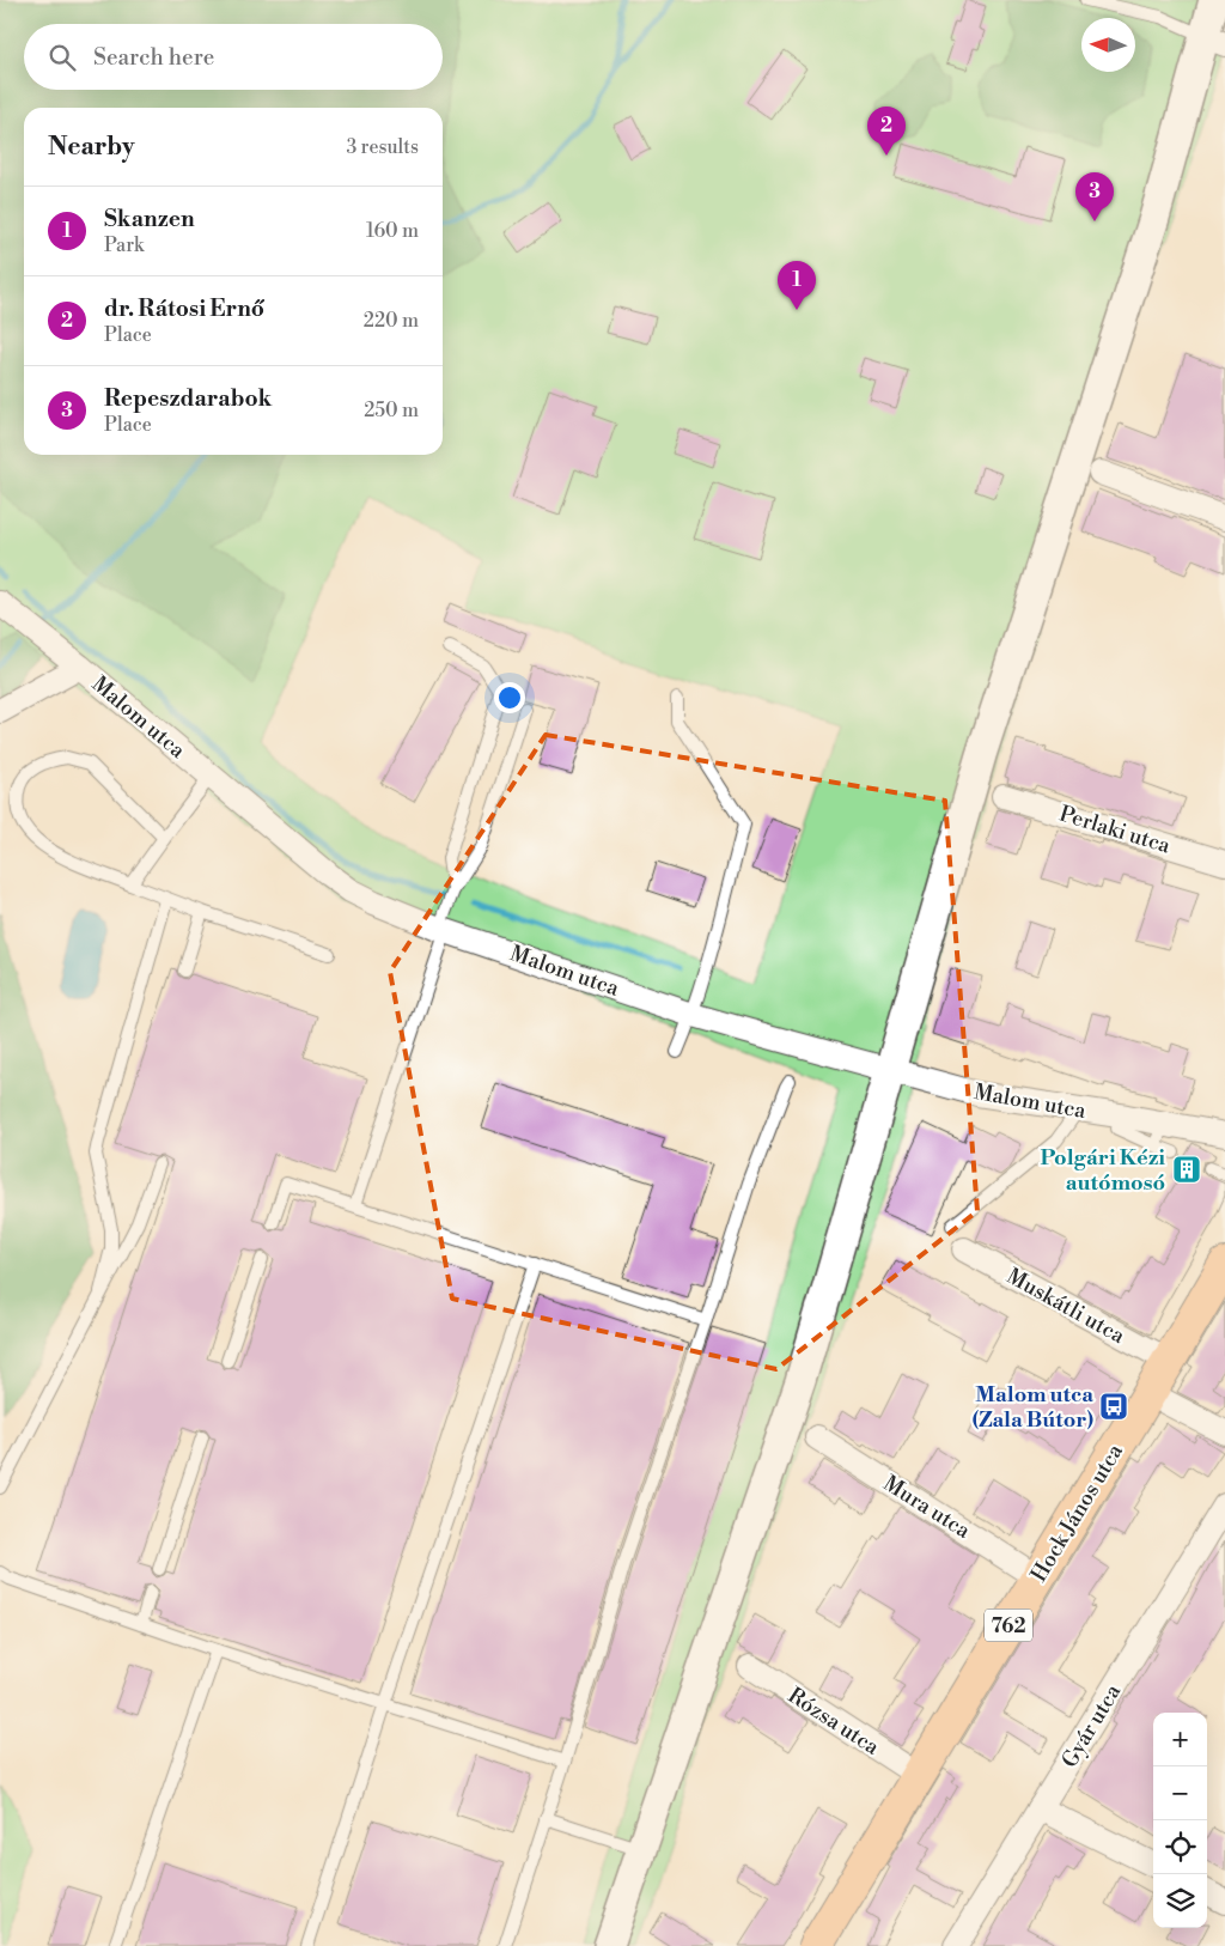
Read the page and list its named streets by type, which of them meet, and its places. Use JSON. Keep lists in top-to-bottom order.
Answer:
{
  "streets": {
    "main road": ["Hock János utca", "762"],
    "street": [
      "Malom utca",
      "Perlaki utca",
      "Muskátli utca",
      "Mura utca",
      "Rózsa utca",
      "Gyár utca"
    ]
  },
  "crossings": [
    ["Muskátli utca", "Hock János utca"],
    ["Mura utca", "Hock János utca"],
    ["Hock János utca", "Rózsa utca"]
  ],
  "places": {
    "building": ["Polgári Kézi autómosó"],
    "bus stop": ["Malom utca (Zala Bútor)"]
  },
  "north": "left",
  "page": {
    "search": "Search here",
    "pins": ["2", "3", "1"],
    "heading": ["Nearby", "3 results"],
    "list": [
      {
        "mark": "1",
        "name": "Skanzen",
        "note": "Park",
        "value": "160 m"
      },
      {
        "mark": "2",
        "name": "dr. Rátosi Ernő",
        "note": "Place",
        "value": "220 m"
      },
      {
        "mark": "3",
        "name": "Repeszdarabok",
        "note": "Place",
        "value": "250 m"
      }
    ],
    "map_buttons": ["+", "−"]
  }
}
